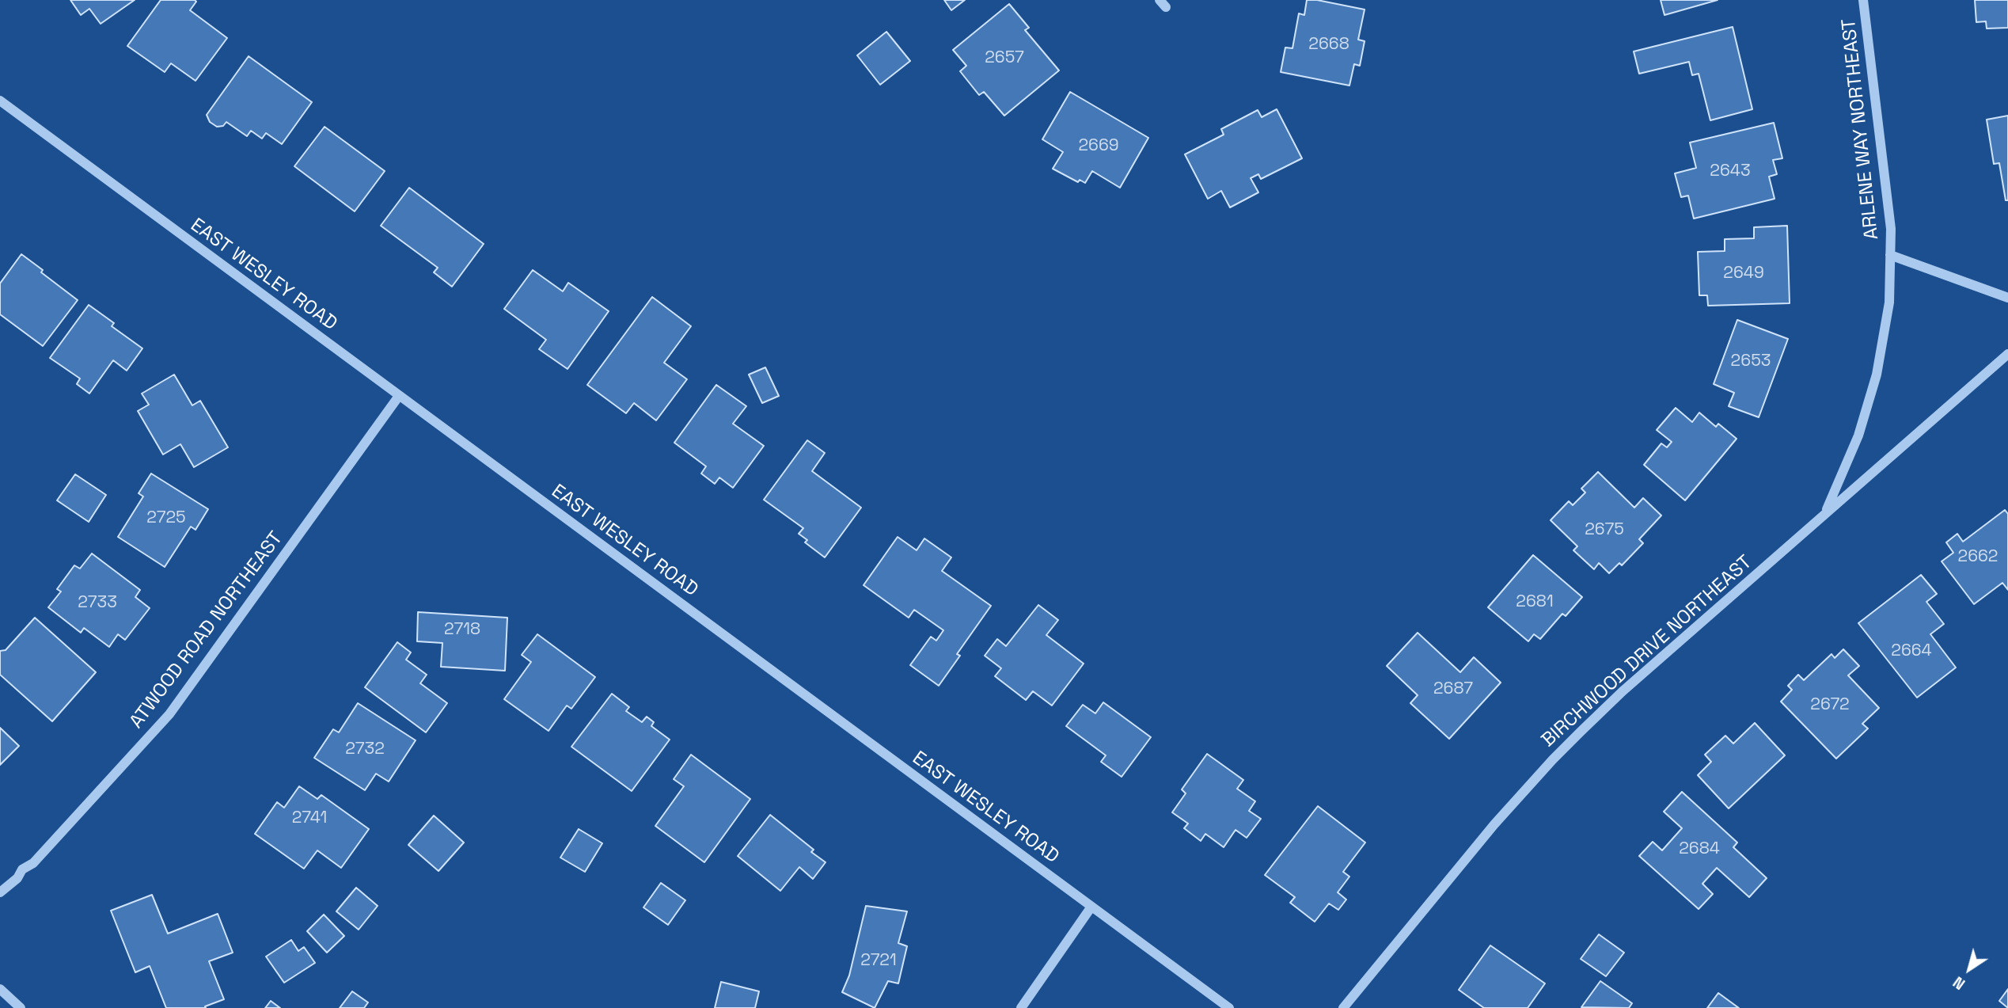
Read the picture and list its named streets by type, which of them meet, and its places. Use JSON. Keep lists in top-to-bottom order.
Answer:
{
  "streets": {
    "street": [
      "ARLENE WAY NORTHEAST",
      "EAST WESLEY ROAD",
      "ATWOOD ROAD NORTHEAST",
      "BIRCHWOOD DRIVE NORTHEAST"
    ]
  },
  "crossings": [
    ["ARLENE WAY NORTHEAST", "BIRCHWOOD DRIVE NORTHEAST"],
    ["EAST WESLEY ROAD", "ATWOOD ROAD NORTHEAST"]
  ],
  "house_numbers": [
    "2668",
    "2657",
    "2669",
    "2643",
    "2649",
    "2653",
    "2725",
    "2675",
    "2662",
    "2681",
    "2733",
    "2718",
    "2664",
    "2687",
    "2672",
    "2732",
    "2741",
    "2684",
    "2721"
  ],
  "north": "bottom left"
}
